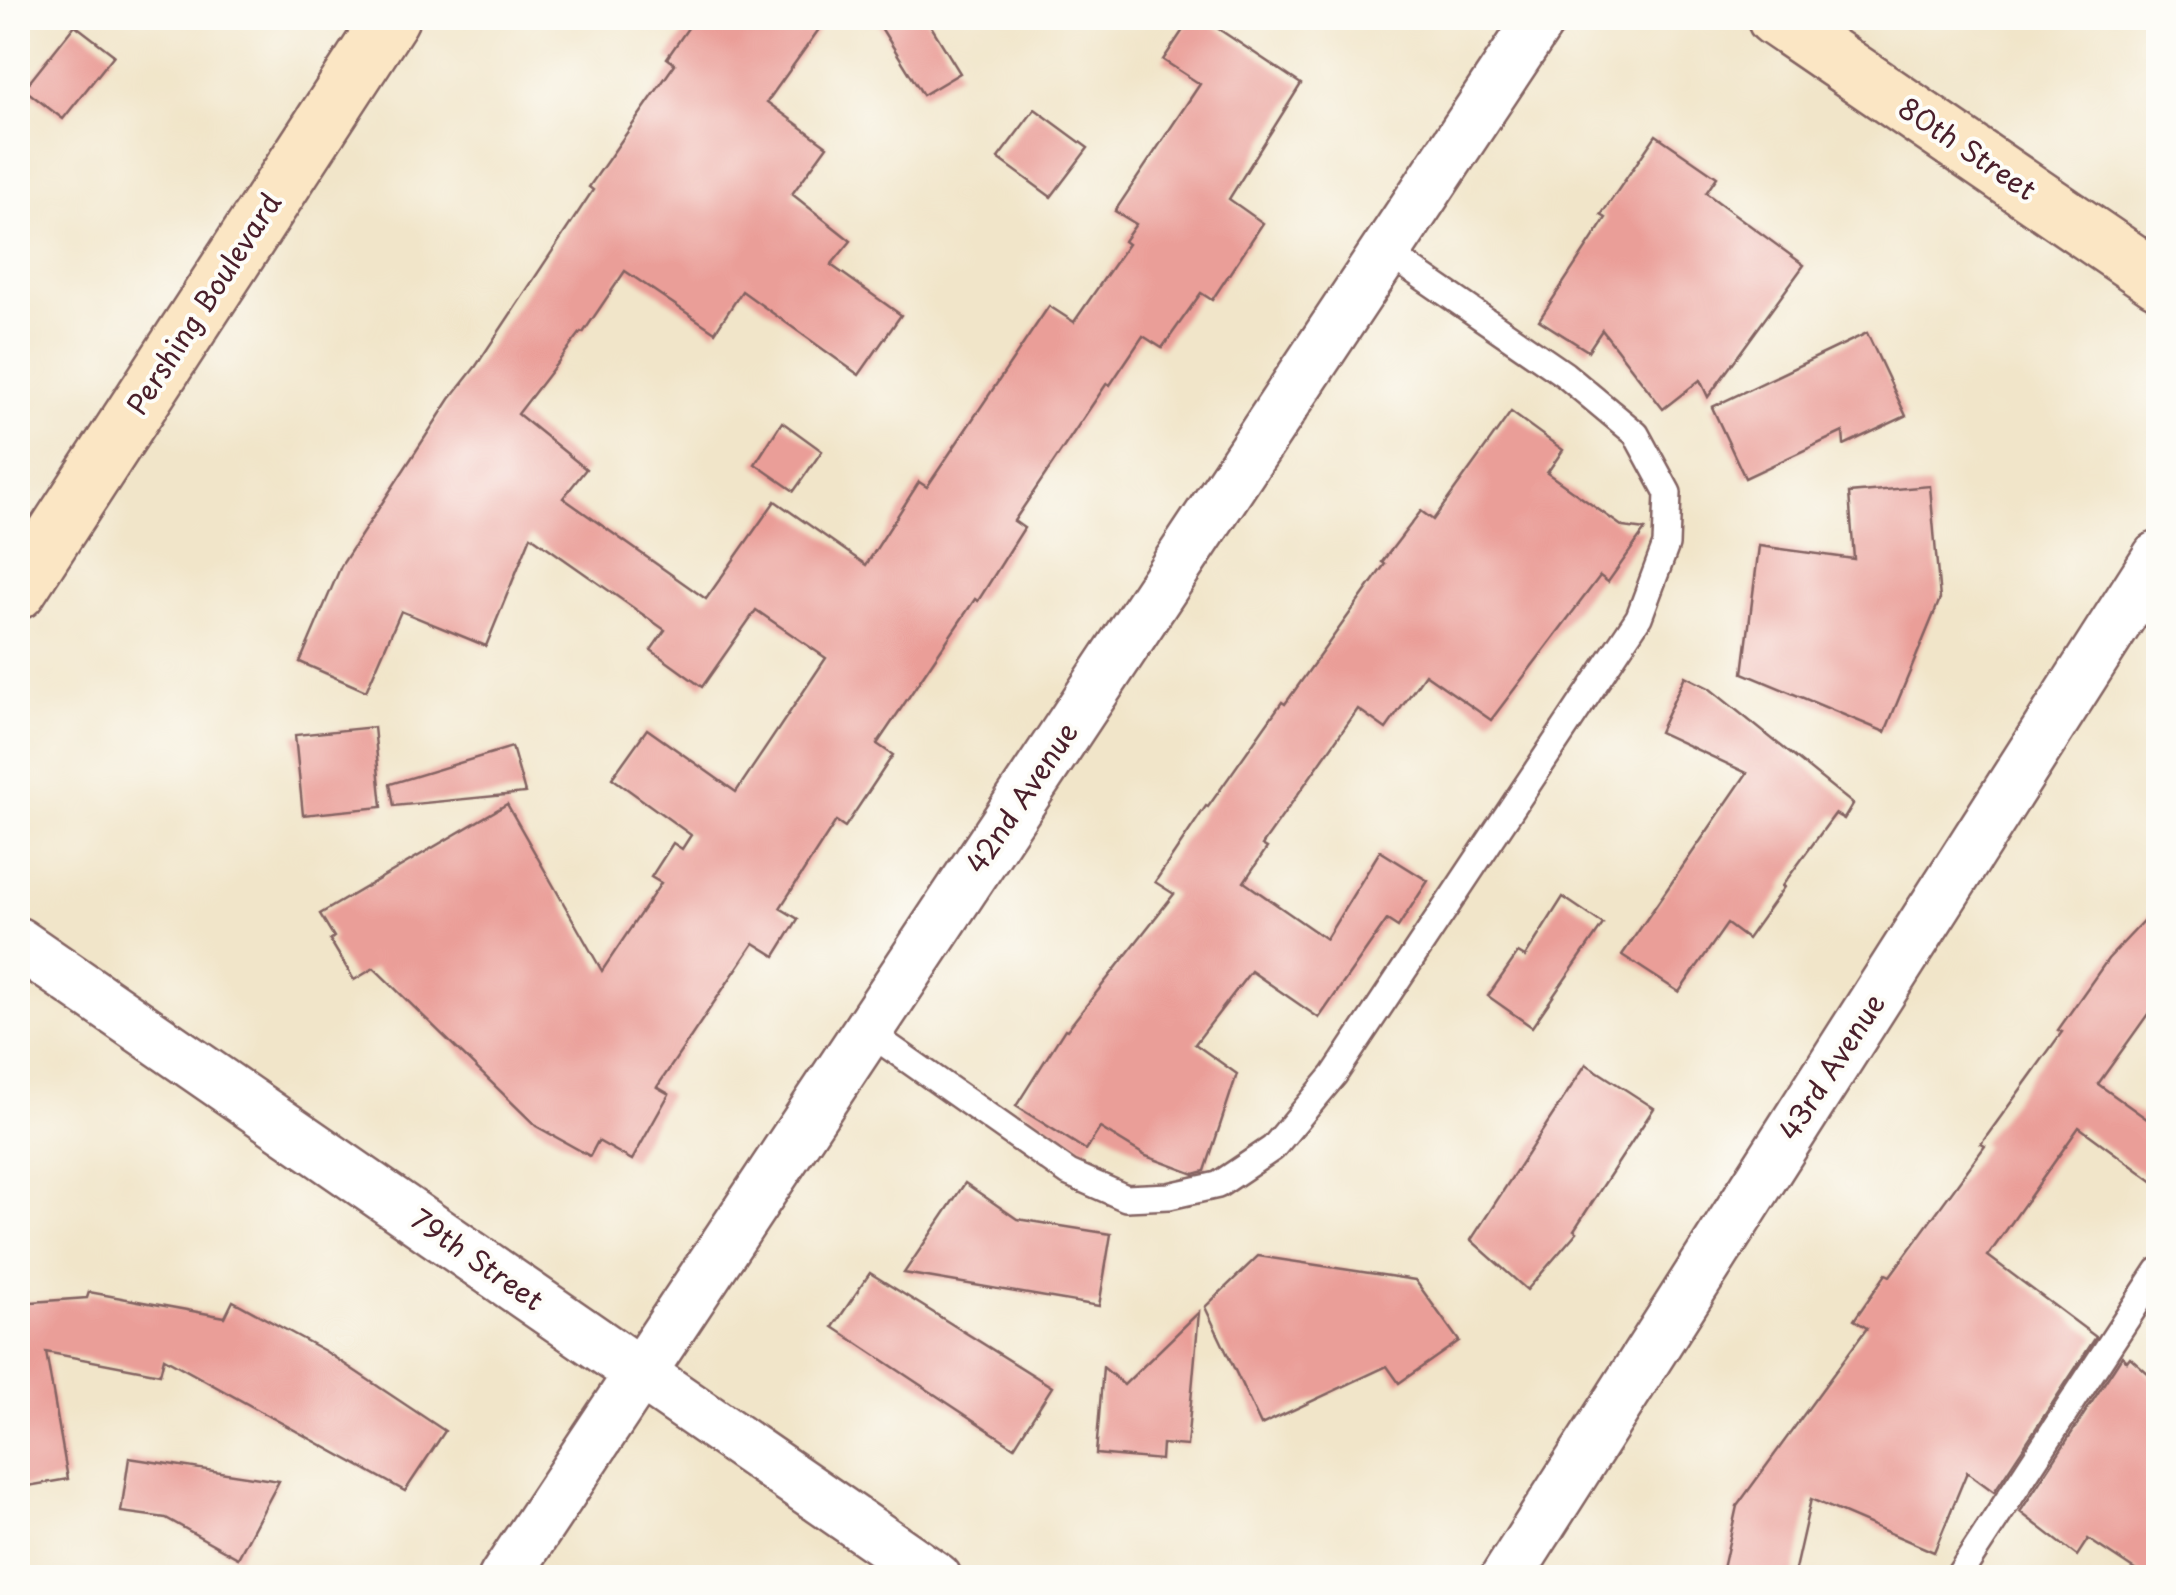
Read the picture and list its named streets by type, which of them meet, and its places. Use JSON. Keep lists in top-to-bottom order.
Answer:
{
  "streets": {
    "street": [
      "80th Street",
      "Pershing Boulevard",
      "42nd Avenue",
      "43rd Avenue",
      "79th Street"
    ]
  },
  "crossings": [
    ["42nd Avenue", "79th Street"]
  ]
}
